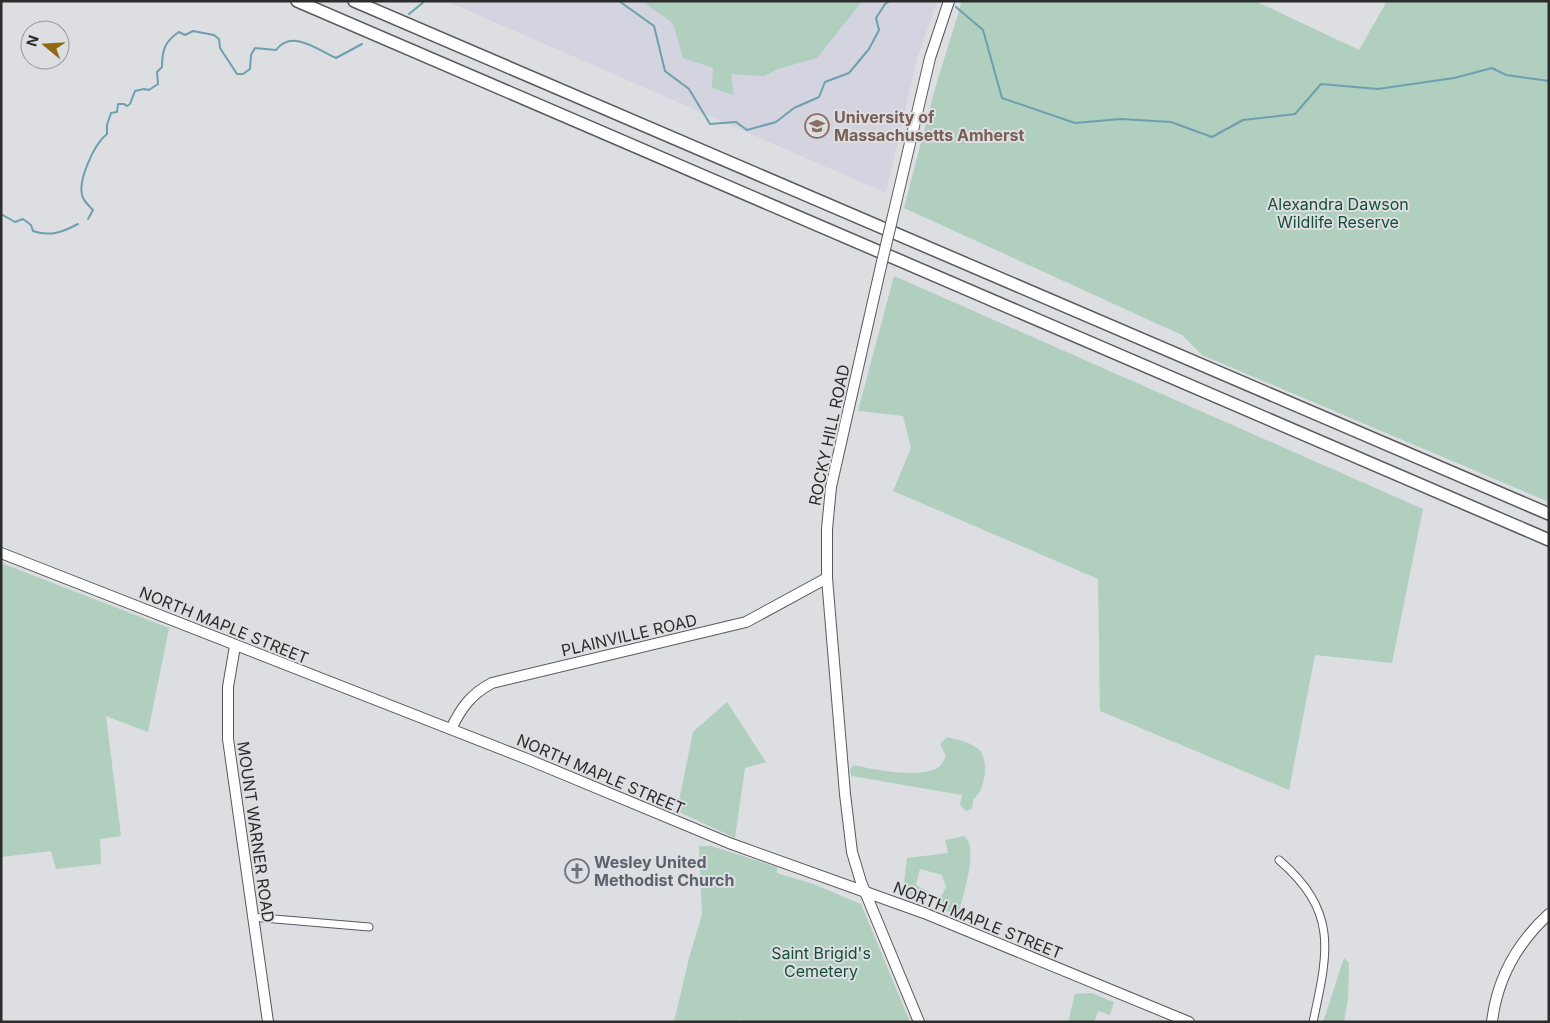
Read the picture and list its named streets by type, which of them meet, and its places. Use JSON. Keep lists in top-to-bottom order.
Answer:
{
  "streets": {
    "main road": [
      "ROCKY HILL ROAD",
      "NORTH MAPLE STREET",
      "PLAINVILLE ROAD",
      "MOUNT WARNER ROAD"
    ]
  },
  "crossings": [
    ["ROCKY HILL ROAD", "NORTH MAPLE STREET"],
    ["ROCKY HILL ROAD", "PLAINVILLE ROAD"],
    ["NORTH MAPLE STREET", "PLAINVILLE ROAD"],
    ["NORTH MAPLE STREET", "MOUNT WARNER ROAD"]
  ],
  "parks": ["Alexandra Dawson Wildlife Reserve", "Saint Brigid's Cemetery"],
  "places": {
    "school or university": ["University of Massachusetts Amherst"],
    "church": ["Wesley United Methodist Church"]
  },
  "north": "left"
}
